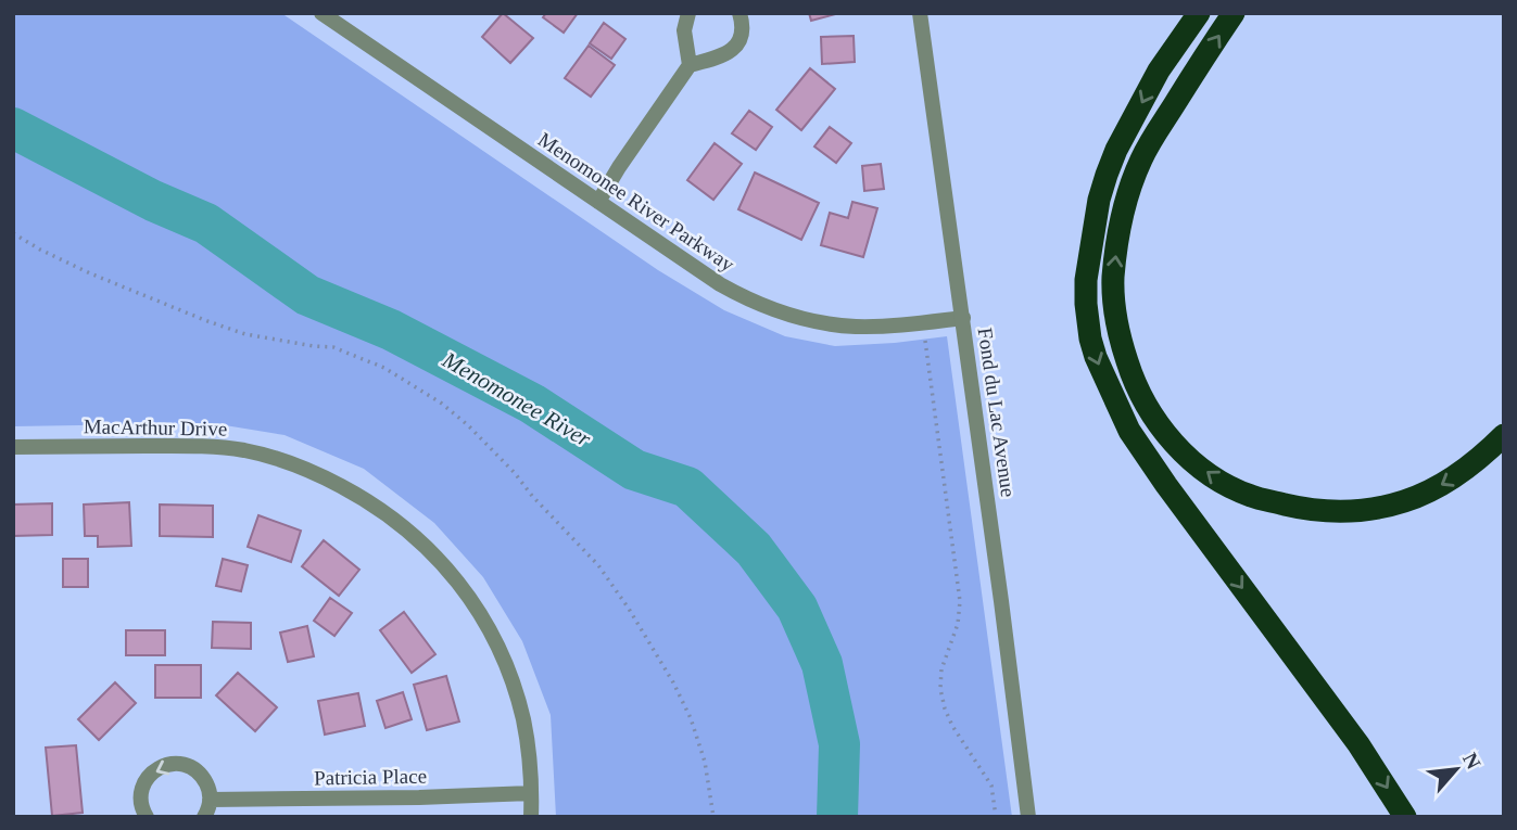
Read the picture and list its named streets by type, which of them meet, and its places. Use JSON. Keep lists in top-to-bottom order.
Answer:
{
  "streets": {
    "street": [
      "Menomonee River Parkway",
      "Fond du Lac Avenue",
      "MacArthur Drive",
      "Patricia Place"
    ]
  },
  "crossings": [
    ["Menomonee River Parkway", "Fond du Lac Avenue"],
    ["MacArthur Drive", "Patricia Place"]
  ],
  "water": ["Menomonee River"],
  "north": "top right"
}
